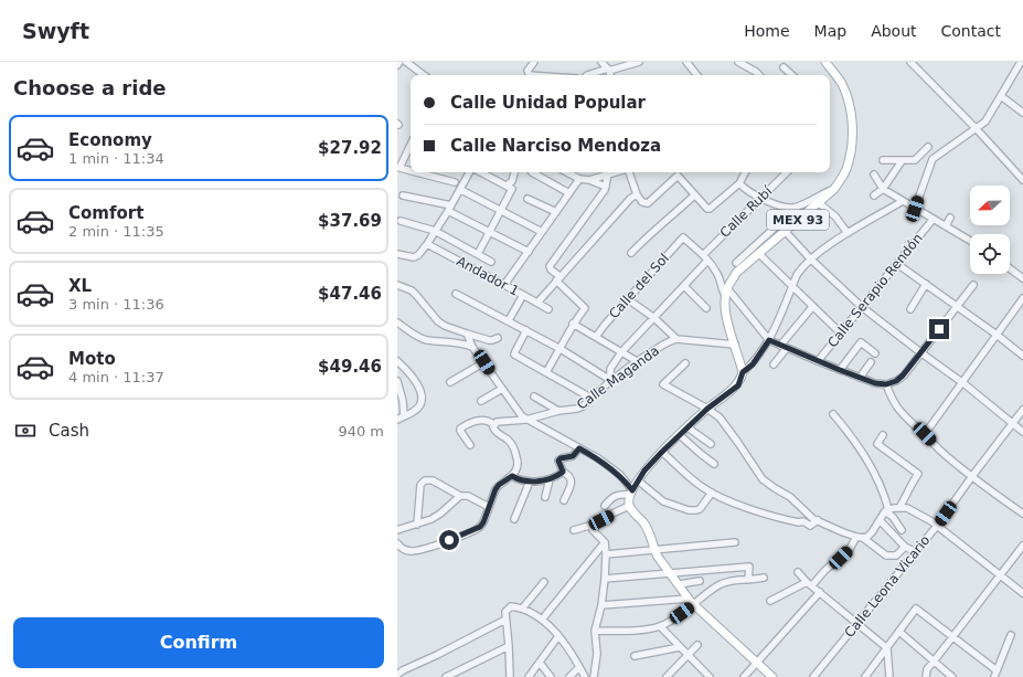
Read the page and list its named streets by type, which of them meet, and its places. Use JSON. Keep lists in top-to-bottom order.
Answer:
{
  "streets": {
    "main road": ["MEX 93"],
    "street": [
      "Calle Rubí",
      "Andador 1",
      "Calle del Sol",
      "Calle Serapio Rendón",
      "Calle Maganda",
      "Calle Leona Vicario"
    ]
  },
  "crossings": [
    ["Calle Rubí", "Calle del Sol"]
  ],
  "north": "left",
  "page": {
    "header": "Swyft",
    "nav": [
      "Home",
      "Map",
      "About",
      "Contact"
    ],
    "heading": "Choose a ride",
    "banner": ["Calle Unidad Popular", "Calle Narciso Mendoza"],
    "list": [
      {
        "name": "Economy",
        "note": "1 min · 11:34",
        "value": "$27.92"
      },
      {
        "name": "Comfort",
        "note": "2 min · 11:35",
        "value": "$37.69"
      },
      {
        "name": "XL",
        "note": "3 min · 11:36",
        "value": "$47.46"
      },
      {
        "name": "Moto",
        "note": "4 min · 11:37",
        "value": "$49.46"
      }
    ],
    "pay": ["Cash", "940 m"],
    "buttons": "Confirm"
  }
}
